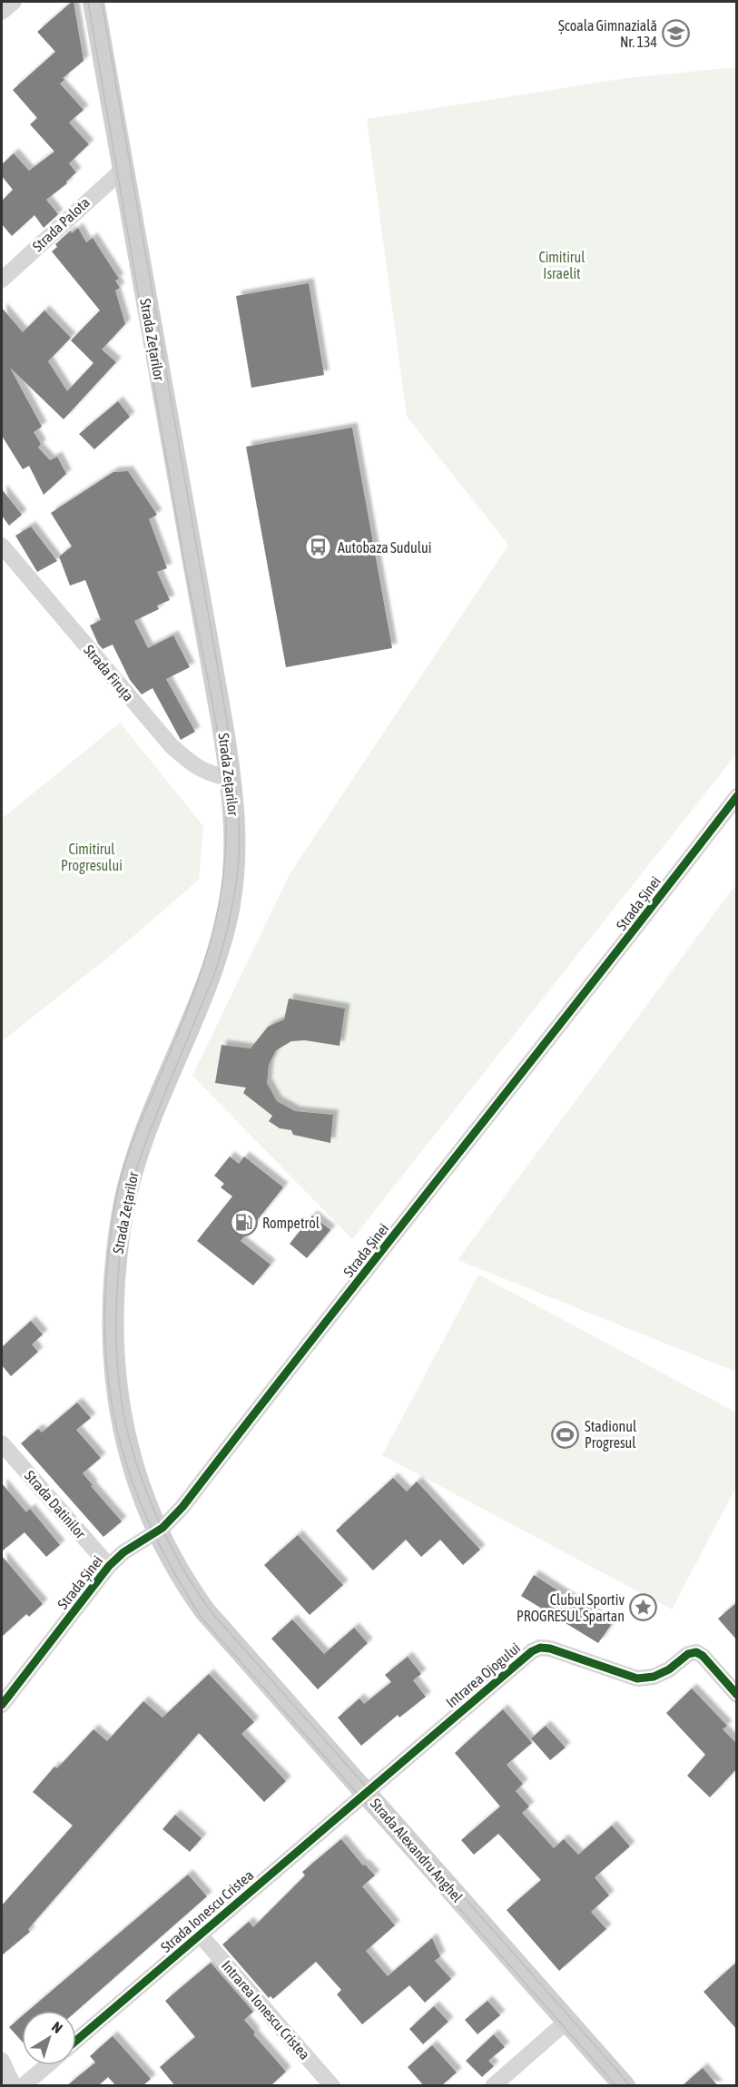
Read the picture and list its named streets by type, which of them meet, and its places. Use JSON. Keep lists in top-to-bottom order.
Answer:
{
  "streets": {
    "main road": ["Strada Zețarilor", "Strada Alexandru Anghel"],
    "street": [
      "Strada Palota",
      "Strada Firuța",
      "Strada Șinei",
      "Strada Datinilor",
      "Intrarea Ojogului",
      "Strada Ionescu Cristea",
      "Intrarea Ionescu Cristea"
    ]
  },
  "crossings": [
    ["Strada Palota", "Strada Zețarilor"],
    ["Strada Zețarilor", "Strada Firuța"],
    ["Strada Zețarilor", "Strada Șinei"],
    ["Strada Zețarilor", "Strada Alexandru Anghel"],
    ["Strada Șinei", "Strada Datinilor"],
    ["Strada Șinei", "Strada Alexandru Anghel"],
    ["Intrarea Ojogului", "Strada Alexandru Anghel"],
    ["Intrarea Ojogului", "Strada Ionescu Cristea"],
    ["Strada Alexandru Anghel", "Strada Ionescu Cristea"],
    ["Strada Ionescu Cristea", "Intrarea Ionescu Cristea"]
  ],
  "parks": ["Cimitirul Israelit", "Cimitirul Progresului"],
  "places": {
    "school or university": ["Școala Gimnazială Nr. 134"],
    "bus stop": ["Autobaza Sudului"],
    "fuel station": ["Rompetrol"],
    "sports": ["Stadionul Progresul"],
    "place": ["Clubul Sportiv PROGRESUL Spartan"]
  },
  "north": "top right"
}
